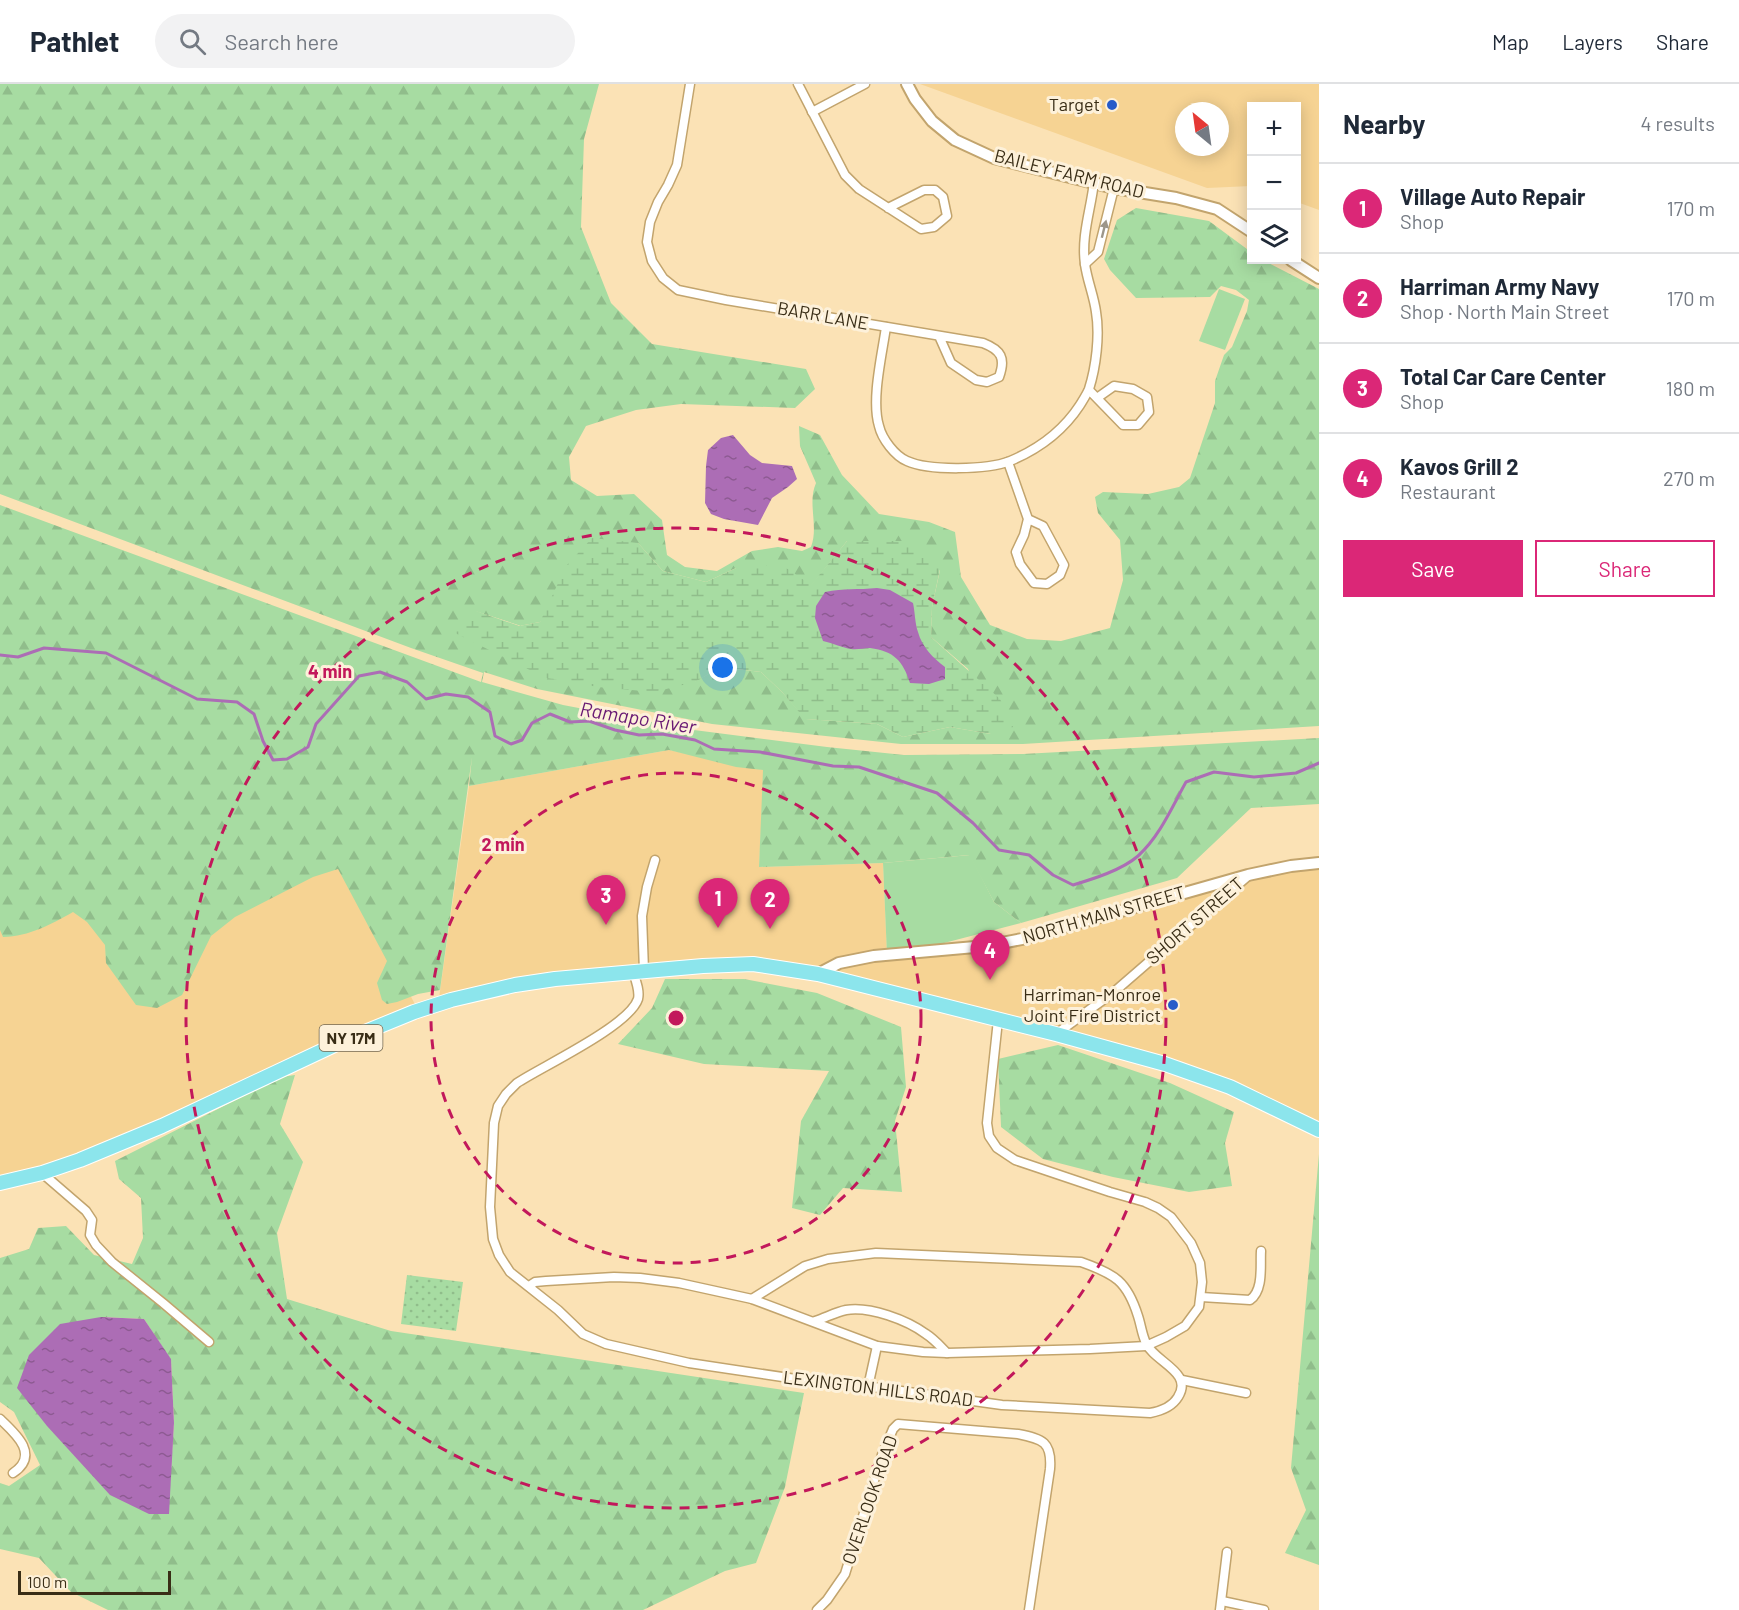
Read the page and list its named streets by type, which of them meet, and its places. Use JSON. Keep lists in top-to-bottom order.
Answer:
{
  "streets": {
    "main road": ["NY 17M"],
    "street": [
      "BAILEY FARM ROAD",
      "BARR LANE",
      "NORTH MAIN STREET",
      "SHORT STREET",
      "LEXINGTON HILLS ROAD",
      "OVERLOOK ROAD"
    ]
  },
  "crossings": [
    ["BAILEY FARM ROAD", "BARR LANE"],
    ["NORTH MAIN STREET", "SHORT STREET"],
    ["NORTH MAIN STREET", "NY 17M"],
    ["SHORT STREET", "NY 17M"],
    ["NY 17M", "LEXINGTON HILLS ROAD"]
  ],
  "water": ["Ramapo River"],
  "places": ["Target", "Harriman-Monroe Joint Fire District"],
  "scale_bar": "100 m",
  "north": "top left",
  "page": {
    "header": "Pathlet",
    "search": "Search here",
    "nav": ["Map", "Layers", "Share"],
    "heading": ["Nearby", "4 results"],
    "map_buttons": ["+", "−"],
    "list": [
      {
        "mark": "1",
        "name": "Village Auto Repair",
        "note": "Shop",
        "value": "170 m"
      },
      {
        "mark": "2",
        "name": "Harriman Army Navy",
        "note": "Shop · North Main Street",
        "value": "170 m"
      },
      {
        "mark": "3",
        "name": "Total Car Care Center",
        "note": "Shop",
        "value": "180 m"
      },
      {
        "mark": "4",
        "name": "Kavos Grill 2",
        "note": "Restaurant",
        "value": "270 m"
      }
    ],
    "buttons": ["Save", "Share"],
    "pins": [
      "3",
      "1",
      "2",
      "4"
    ],
    "scale": "100 m"
  },
  "rings": ["4 min", "2 min"]
}
